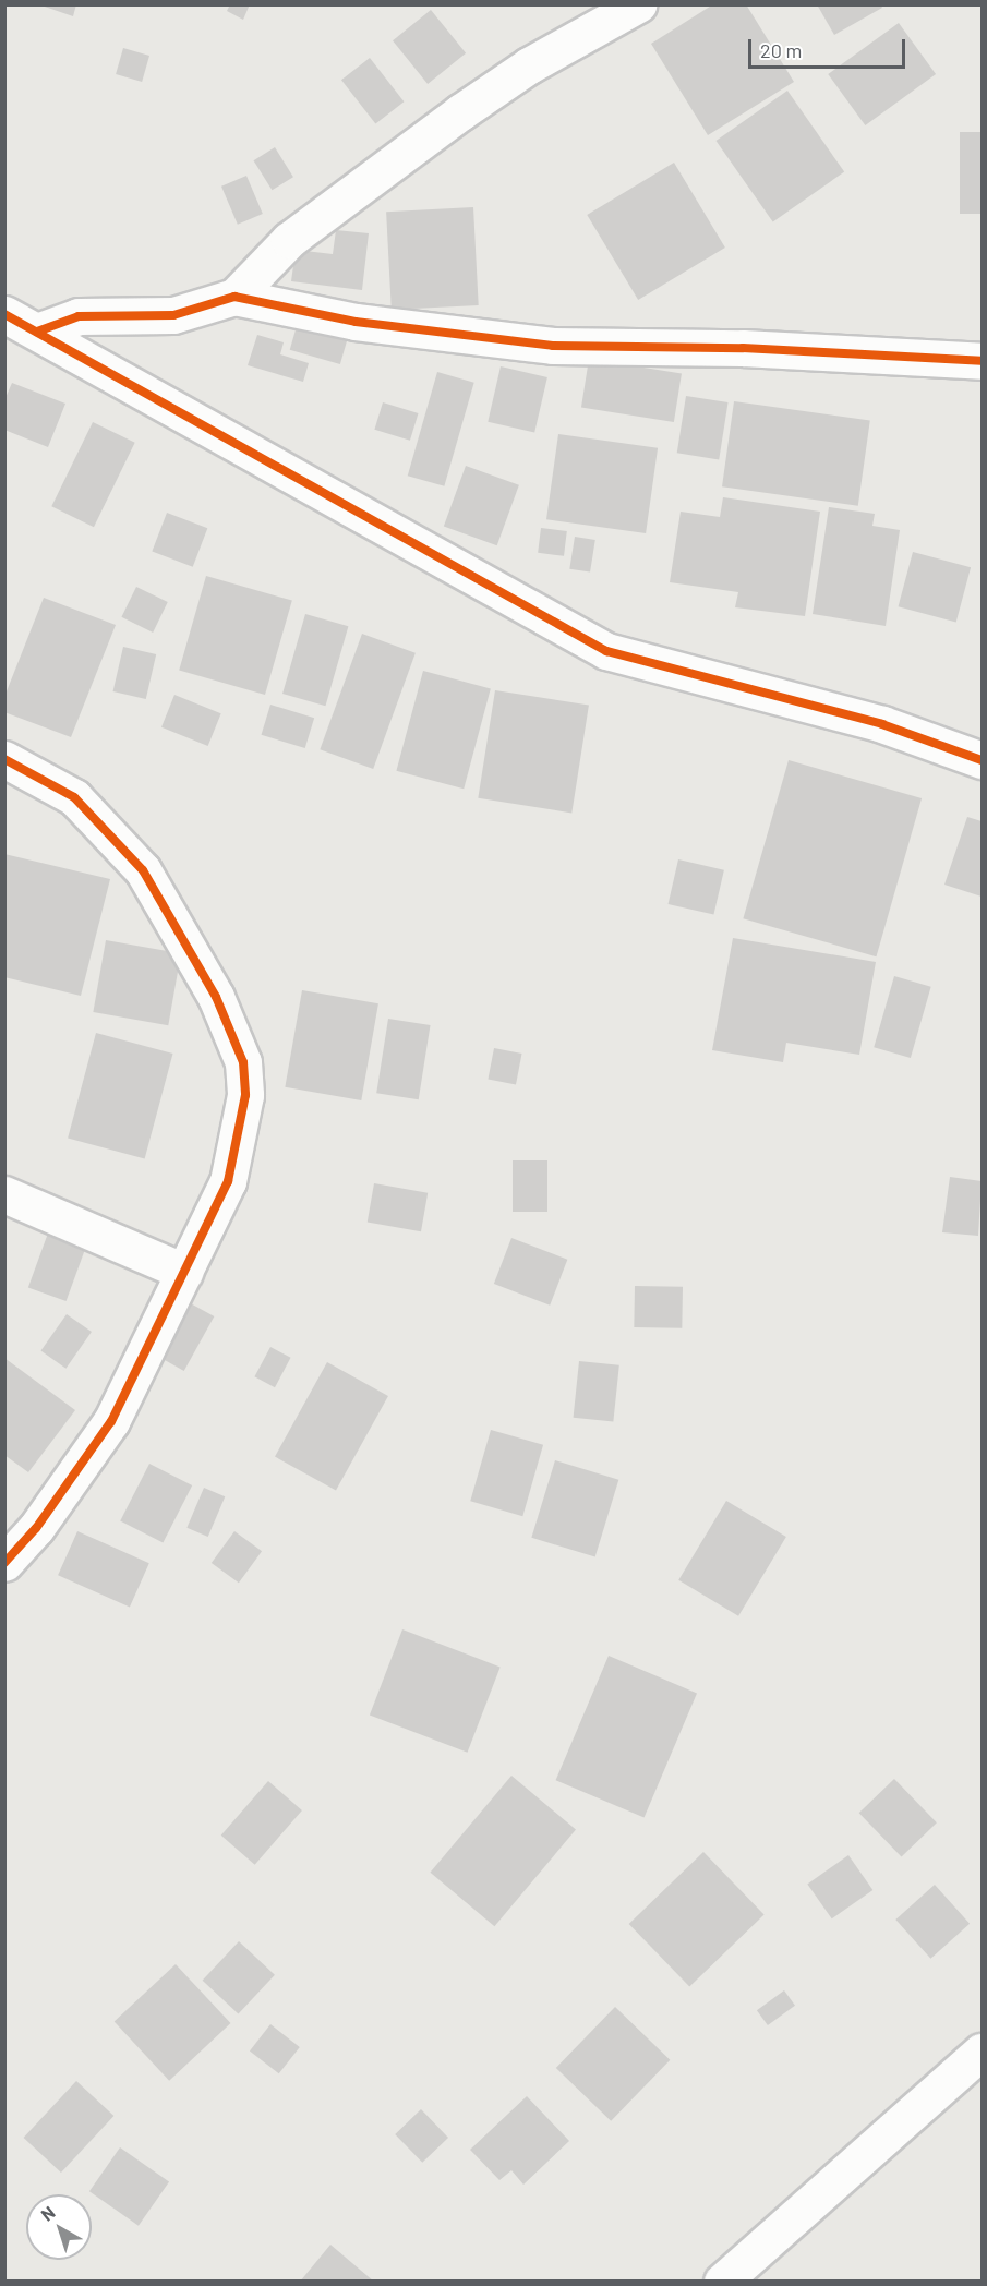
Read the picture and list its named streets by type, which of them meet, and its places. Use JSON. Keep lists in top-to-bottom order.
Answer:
{
  "scale_bar": "20 m",
  "north": "top left"
}
